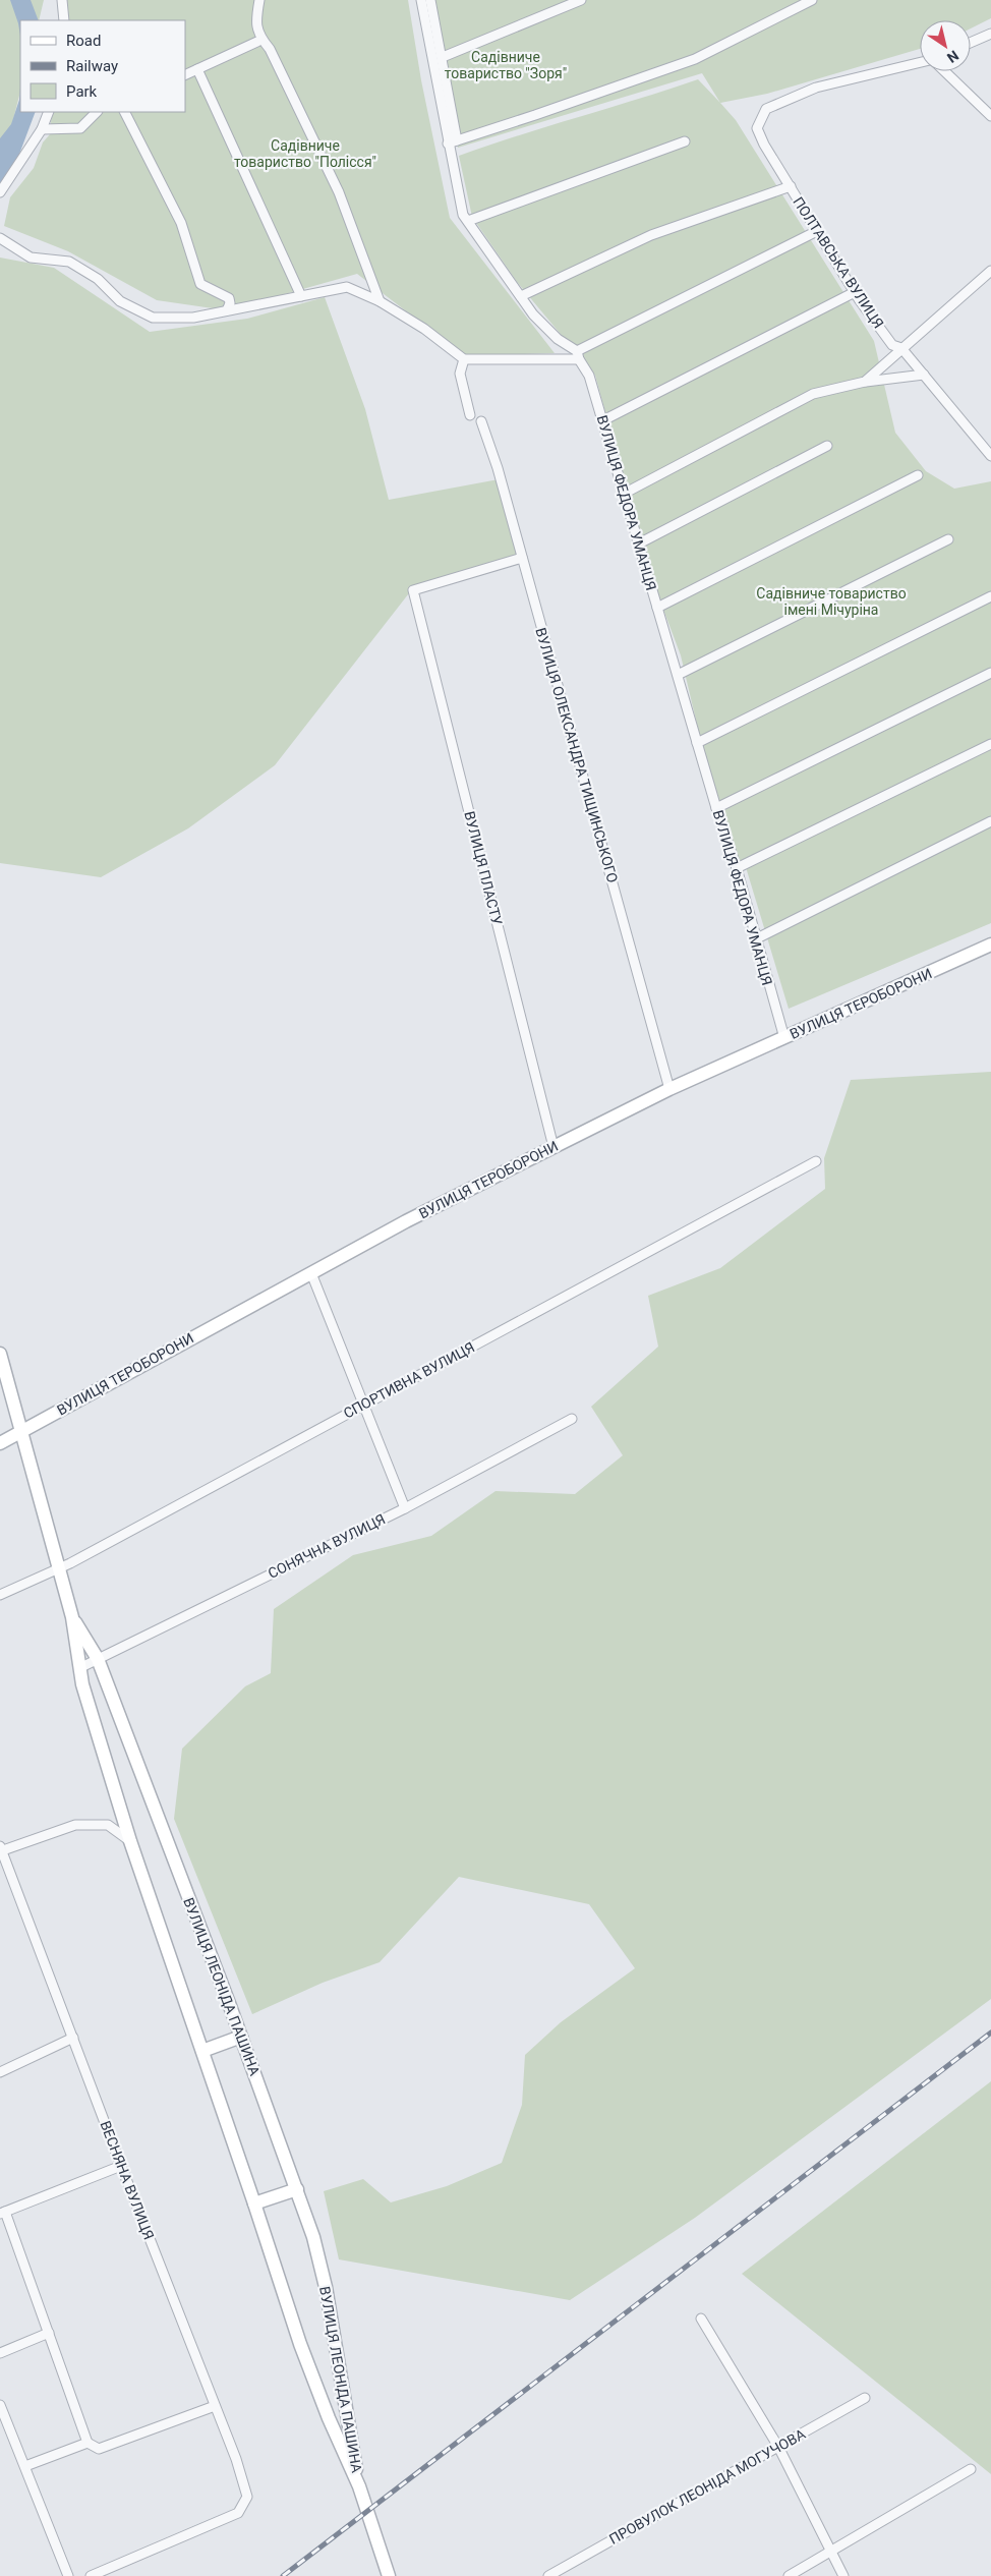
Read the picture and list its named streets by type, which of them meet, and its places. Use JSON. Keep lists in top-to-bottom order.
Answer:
{
  "streets": {
    "main road": ["ВУЛИЦЯ ТЕРОБОРОНИ", "ВУЛИЦЯ ЛЕОНІДА ПАШИНА"],
    "street": [
      "ПОЛТАВСЬКА ВУЛИЦЯ",
      "ВУЛИЦЯ ФЕДОРА УМАНЦЯ",
      "ВУЛИЦЯ ОЛЕКСАНДРА ТИЩИНСЬКОГО",
      "ВУЛИЦЯ ПЛАСТУ",
      "СПОРТИВНА ВУЛИЦЯ",
      "СОНЯЧНА ВУЛИЦЯ",
      "ВЕСНЯНА ВУЛИЦЯ",
      "ПРОВУЛОК ЛЕОНІДА МОГУЧОВА"
    ]
  },
  "crossings": [
    ["ВУЛИЦЯ ФЕДОРА УМАНЦЯ", "ВУЛИЦЯ ТЕРОБОРОНИ"],
    ["ВУЛИЦЯ ОЛЕКСАНДРА ТИЩИНСЬКОГО", "ВУЛИЦЯ ПЛАСТУ"],
    ["ВУЛИЦЯ ОЛЕКСАНДРА ТИЩИНСЬКОГО", "ВУЛИЦЯ ТЕРОБОРОНИ"],
    ["ВУЛИЦЯ ПЛАСТУ", "ВУЛИЦЯ ТЕРОБОРОНИ"],
    ["СОНЯЧНА ВУЛИЦЯ", "ВУЛИЦЯ ЛЕОНІДА ПАШИНА"]
  ],
  "parks": ["Садівниче товариство \"Зоря\"", "Садівниче товариство \"Полісся\"", "Садівниче товариство імені Мічуріна"],
  "legend": ["Road", "Railway", "Park"],
  "north": "bottom right"
}
